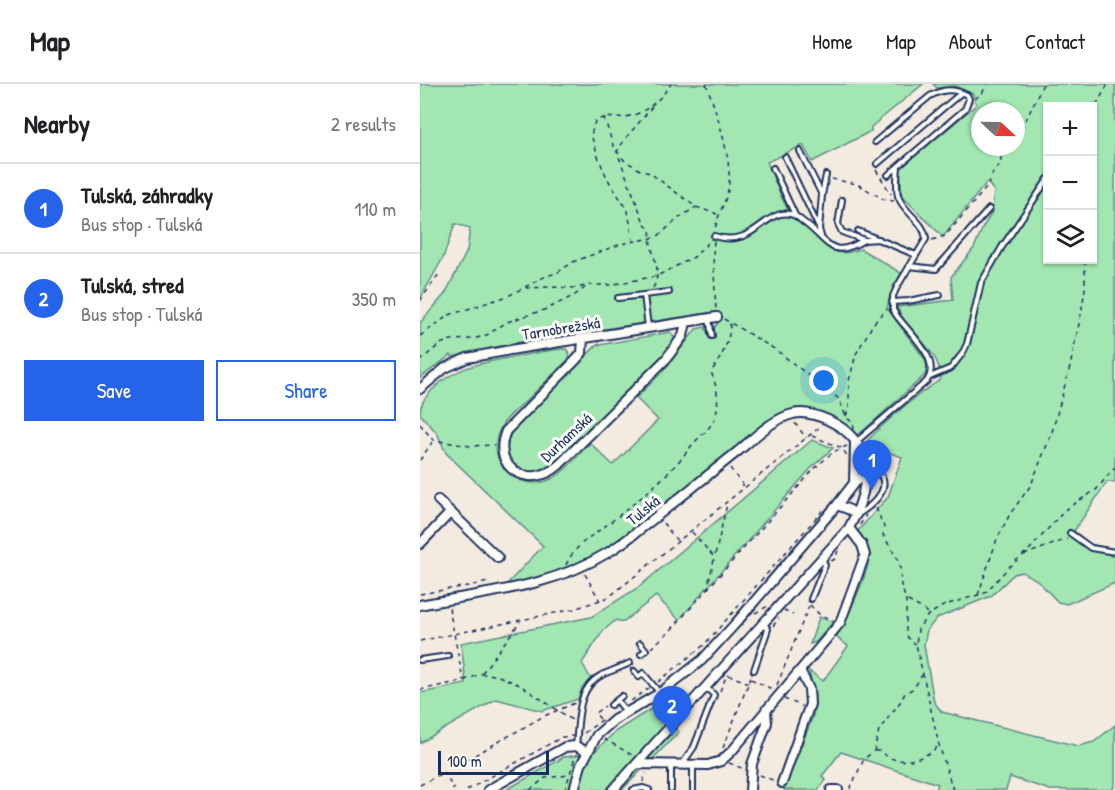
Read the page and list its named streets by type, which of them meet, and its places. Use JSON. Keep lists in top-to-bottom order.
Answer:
{
  "streets": {
    "street": ["Tarnobrežská", "Durhamská", "Tulská"]
  },
  "crossings": [
    ["Tarnobrežská", "Durhamská"]
  ],
  "scale_bar": "100 m",
  "north": "right",
  "page": {
    "header": "Map",
    "nav": [
      "Home",
      "Map",
      "About",
      "Contact"
    ],
    "heading": ["Nearby", "2 results"],
    "map_buttons": ["+", "−"],
    "list": [
      {
        "mark": "1",
        "name": "Tulská, záhradky",
        "note": "Bus stop · Tulská",
        "value": "110 m"
      },
      {
        "mark": "2",
        "name": "Tulská, stred",
        "note": "Bus stop · Tulská",
        "value": "350 m"
      }
    ],
    "buttons": ["Save", "Share"],
    "pins": ["1", "2"],
    "scale": "100 m"
  }
}
